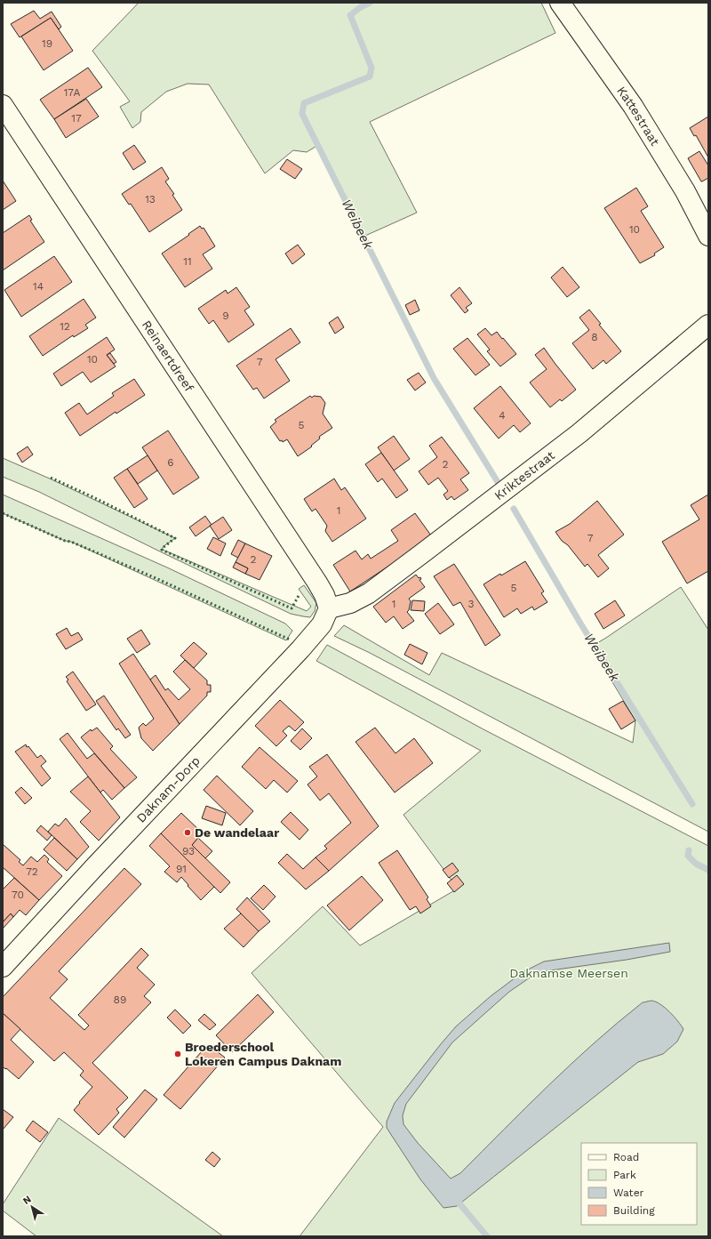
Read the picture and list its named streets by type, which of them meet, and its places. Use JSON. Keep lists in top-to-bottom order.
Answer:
{
  "streets": {
    "street": [
      "Kattestraat",
      "Reinaertdreef",
      "Kriktestraat",
      "Daknam-Dorp"
    ]
  },
  "crossings": [
    ["Reinaertdreef", "Kriktestraat"],
    ["Reinaertdreef", "Daknam-Dorp"],
    ["Kriktestraat", "Daknam-Dorp"]
  ],
  "water": ["Weibeek"],
  "parks": ["Daknamse Meersen"],
  "places": ["De wandelaar", "Broederschool Lokeren Campus Daknam"],
  "house_numbers": [
    "19",
    "17A",
    "17",
    "13",
    "10",
    "11",
    "14",
    "9",
    "12",
    "8",
    "10",
    "7",
    "4",
    "5",
    "6",
    "2",
    "1",
    "7",
    "2",
    "5",
    "1",
    "3",
    "93",
    "91",
    "72",
    "70",
    "89"
  ],
  "legend": [
    "Road",
    "Park",
    "Water",
    "Building"
  ],
  "north": "top left"
}
